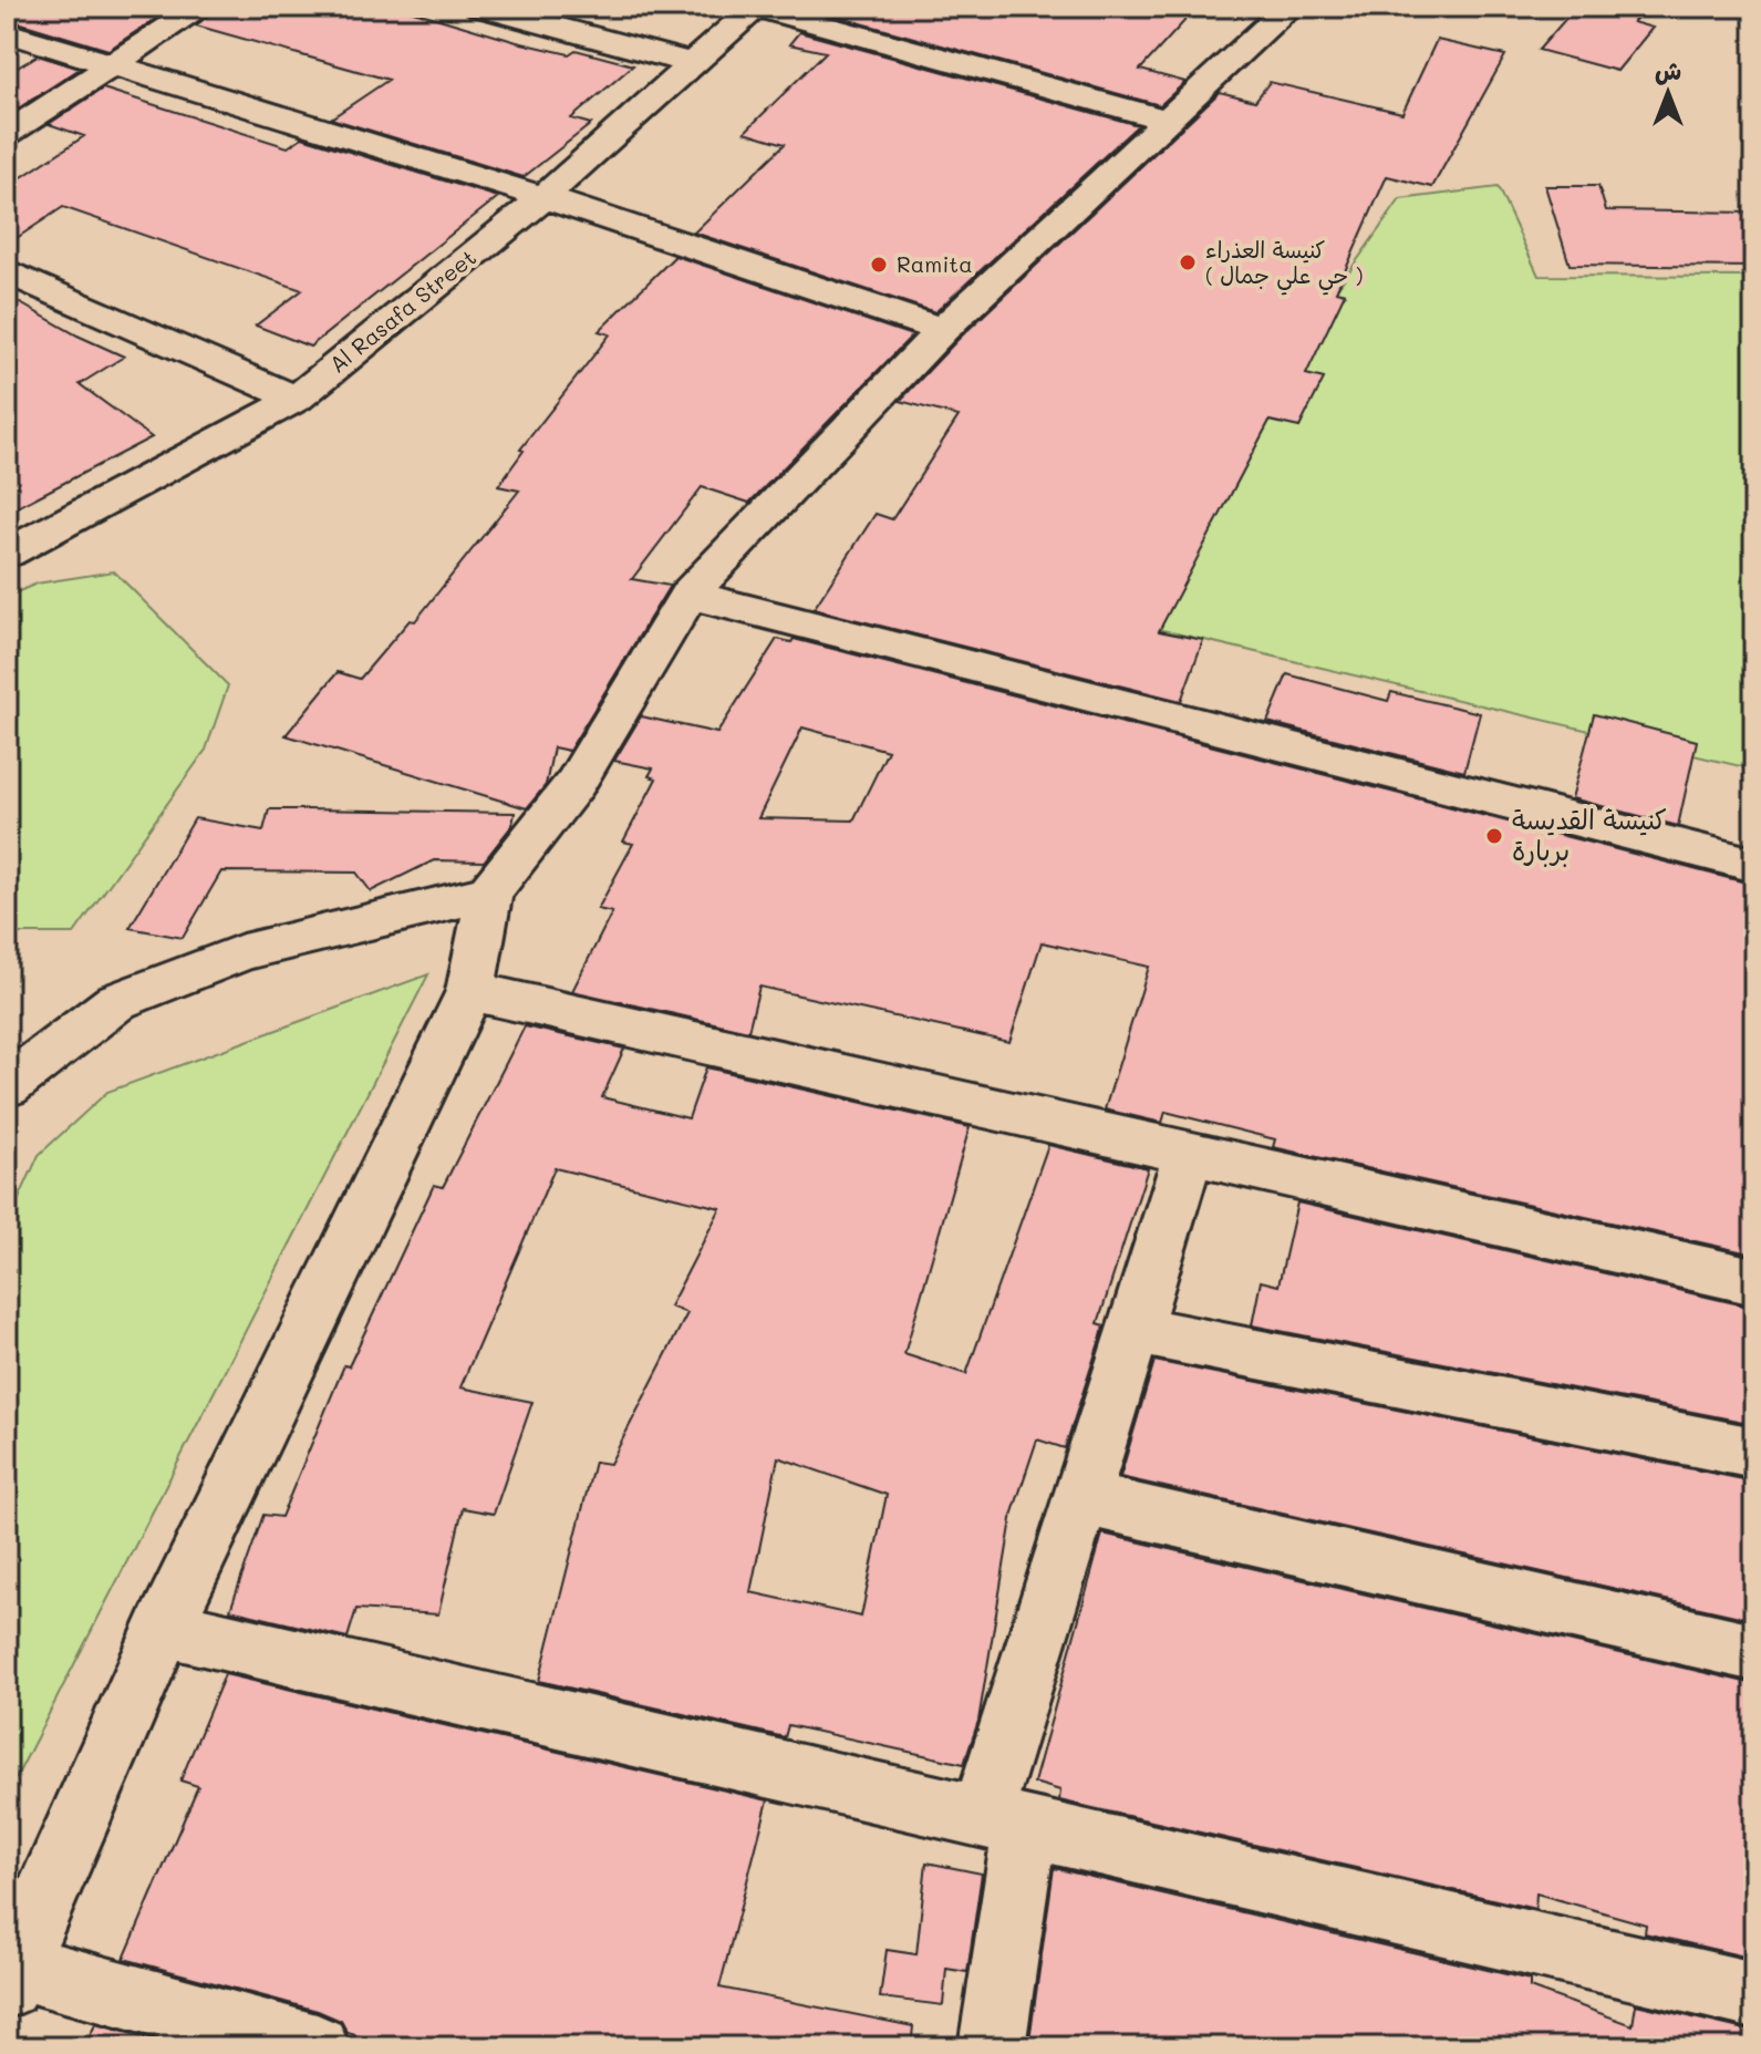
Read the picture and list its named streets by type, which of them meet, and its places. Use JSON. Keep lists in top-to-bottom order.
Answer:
{
  "streets": {
    "street": ["Al Rasafa Street"]
  },
  "places": ["كنيسة العذراء ( حي علي جمال )", "Ramita", "كنيسة القديسة بربارة"],
  "north": "top"
}
